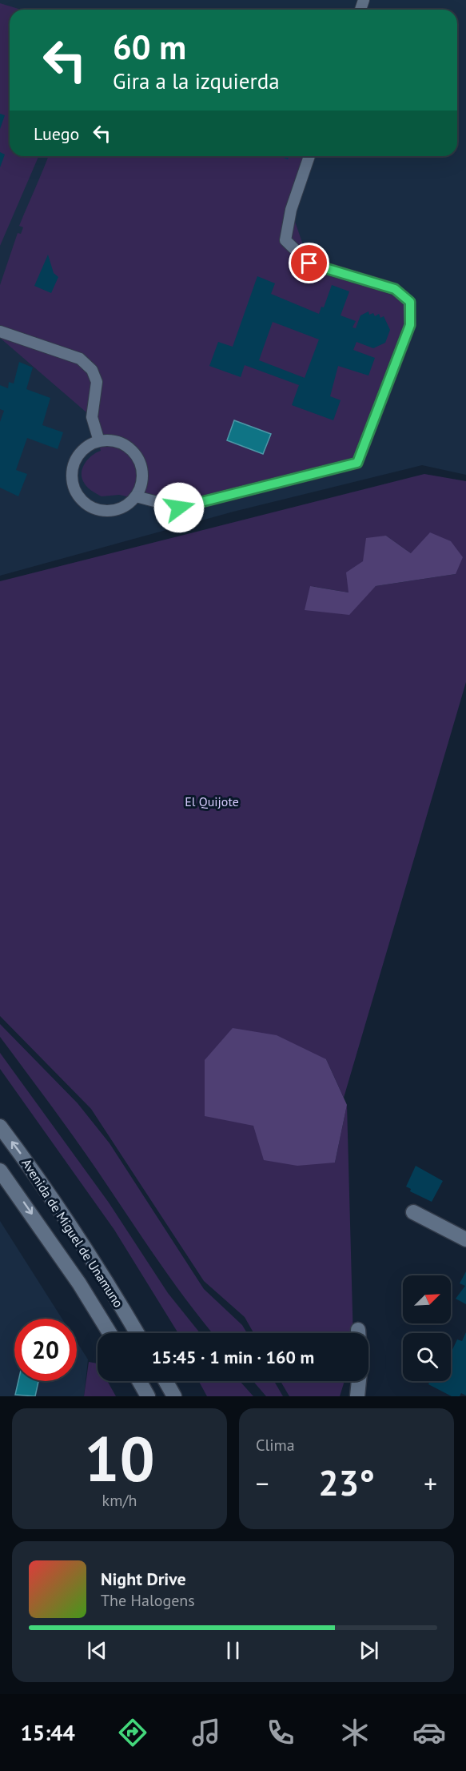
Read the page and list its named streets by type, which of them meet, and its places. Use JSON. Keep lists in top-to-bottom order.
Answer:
{
  "streets": {
    "street": ["Avenida de Miguel de Unamuno"]
  },
  "parks": ["El Quijote"],
  "north": "top right",
  "page": {
    "turn": ["60 m", "Gira a la izquierda"],
    "then": "Luego",
    "limit": "20",
    "trip": "15:45 · 1 min · 160 m",
    "tile": [
      ["10", "km/h"],
      "Clima"
    ],
    "heat": ["−", "23°", "+"],
    "song": ["Night Drive", "The Halogens"],
    "tabs": "15:44"
  }
}
